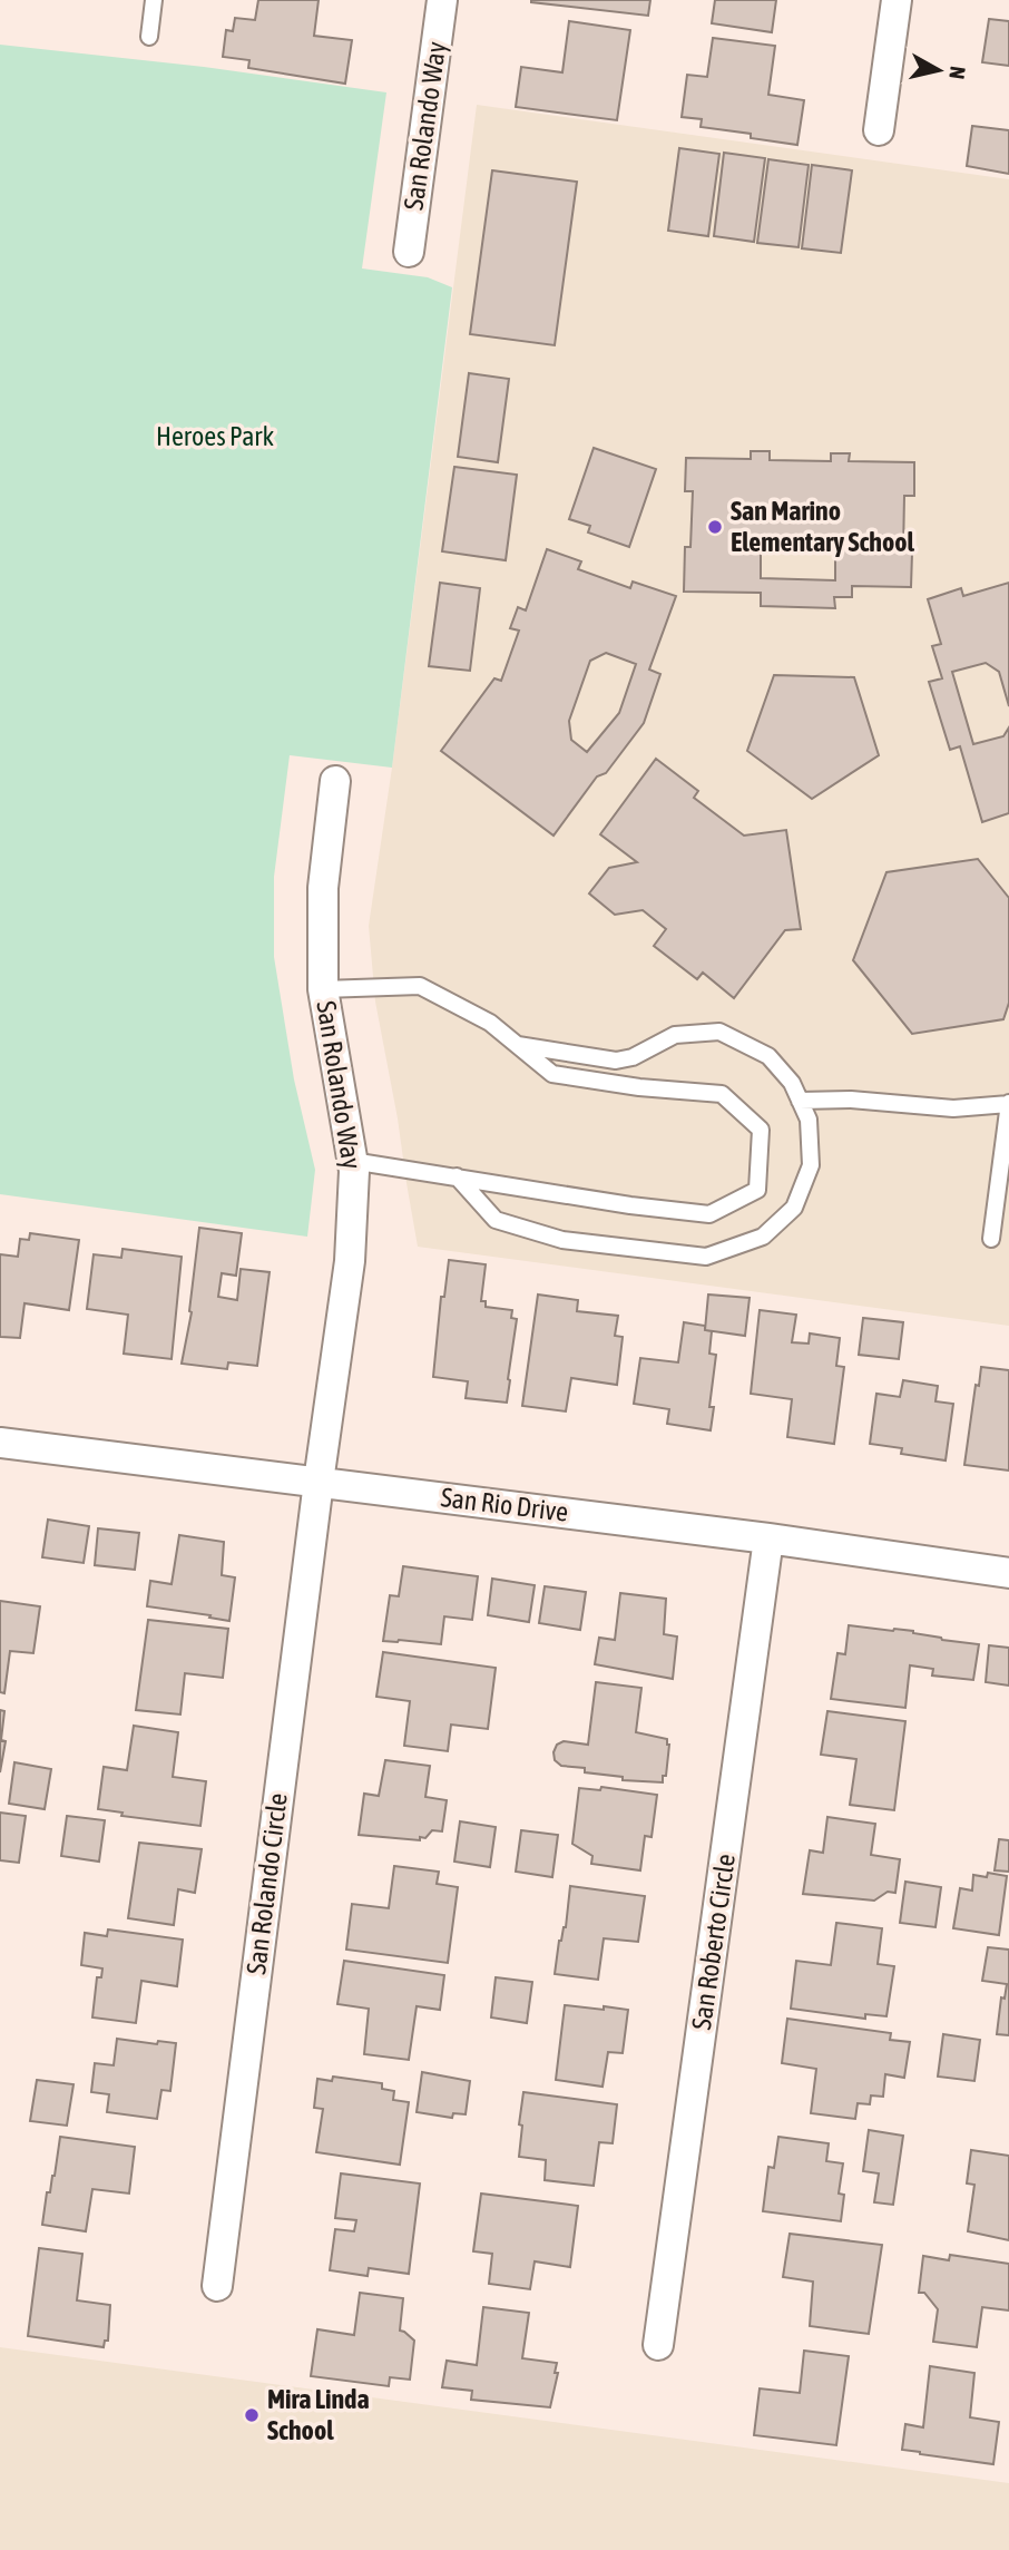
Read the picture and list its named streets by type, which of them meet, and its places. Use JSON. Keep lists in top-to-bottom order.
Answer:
{
  "streets": {
    "street": [
      "San Rolando Way",
      "San Rio Drive",
      "San Rolando Circle",
      "San Roberto Circle"
    ]
  },
  "crossings": [
    ["San Rolando Way", "San Rio Drive"],
    ["San Rolando Way", "San Rolando Circle"],
    ["San Rio Drive", "San Rolando Circle"],
    ["San Rio Drive", "San Roberto Circle"]
  ],
  "parks": ["Heroes Park"],
  "places": ["San Marino Elementary School", "Mira Linda School"],
  "north": "right"
}
